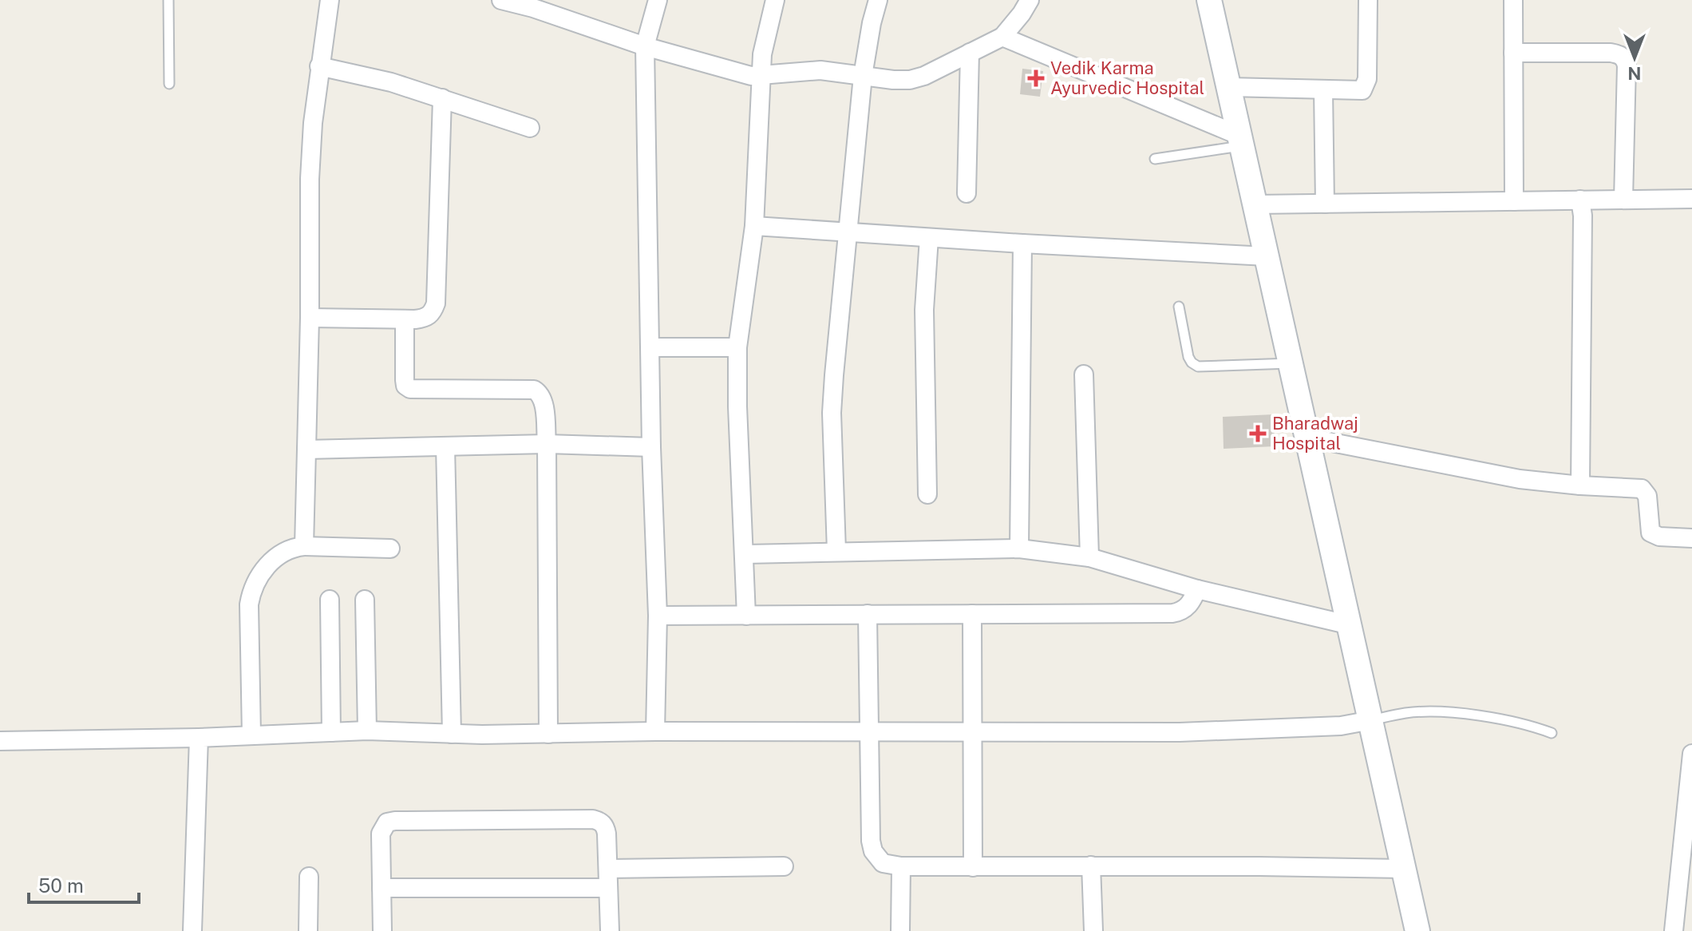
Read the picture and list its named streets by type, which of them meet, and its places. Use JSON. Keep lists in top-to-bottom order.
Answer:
{
  "places": {
    "health": ["Vedik Karma Ayurvedic Hospital", "Bharadwaj Hospital"]
  },
  "scale_bar": "50 m",
  "north": "bottom"
}
